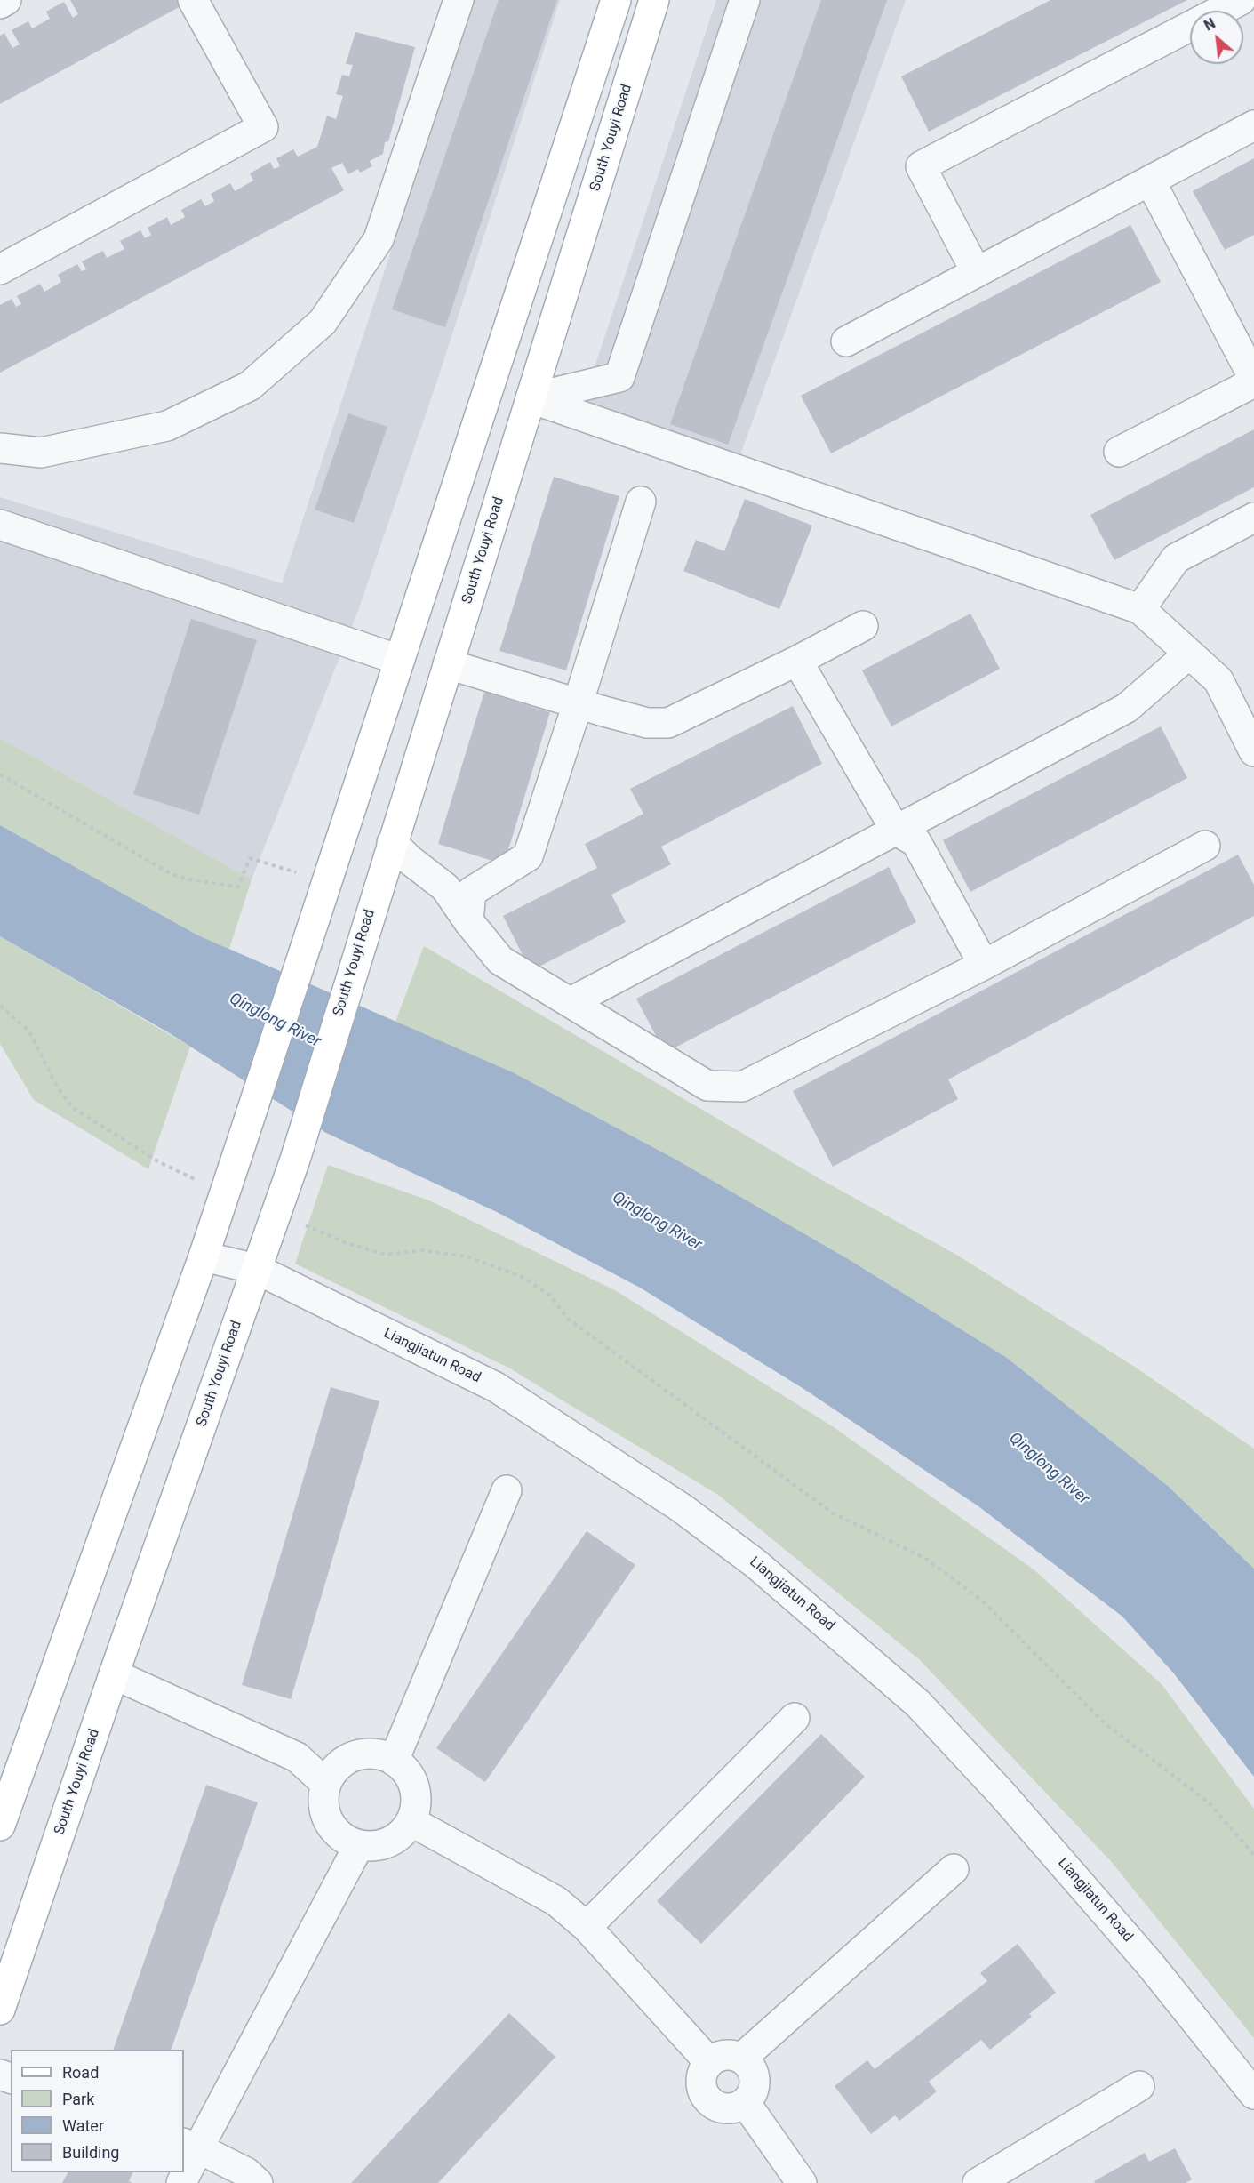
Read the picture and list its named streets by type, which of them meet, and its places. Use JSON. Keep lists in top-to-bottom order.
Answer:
{
  "streets": {
    "main road": ["South Youyi Road"],
    "street": ["Liangjiatun Road"]
  },
  "crossings": [
    ["South Youyi Road", "Liangjiatun Road"]
  ],
  "water": ["Qinglong River"],
  "legend": [
    "Road",
    "Park",
    "Water",
    "Building"
  ],
  "north": "top left"
}
